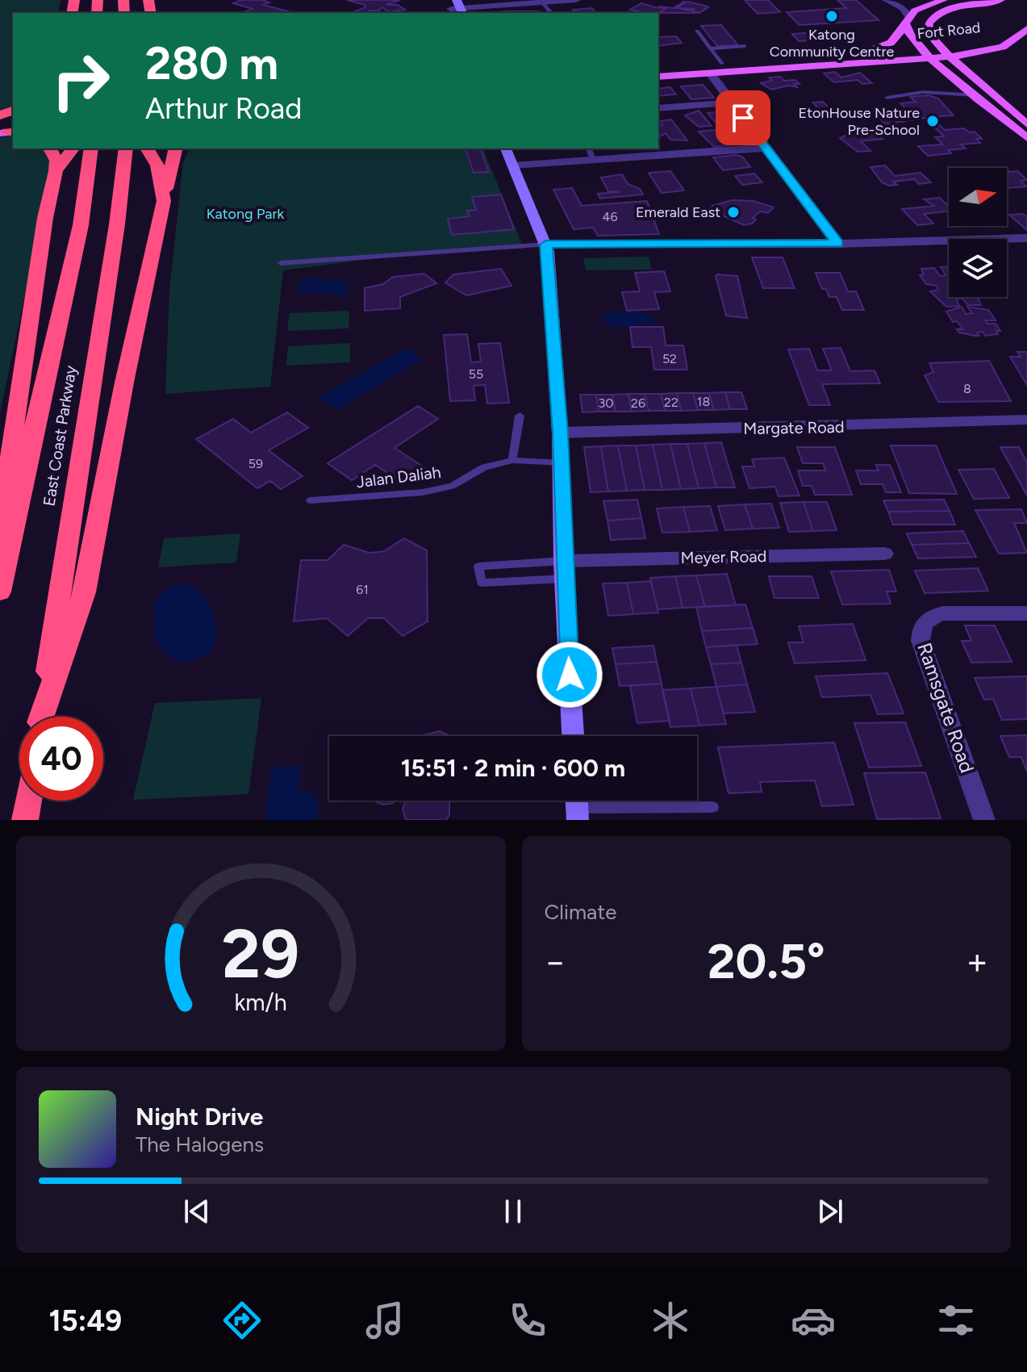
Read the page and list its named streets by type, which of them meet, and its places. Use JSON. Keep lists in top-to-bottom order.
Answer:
{
  "streets": {
    "highway": ["East Coast Parkway"],
    "main road": ["Fort Road"],
    "street": ["Margate Road", "Meyer Road", "Ramsgate Road"],
    "lane": ["Jalan Daliah"]
  },
  "parks": ["Katong Park"],
  "places": ["Katong Community Centre", "EtonHouse Nature Pre-School", "Emerald East"],
  "house_numbers": [
    "46",
    "52",
    "55",
    "8",
    "18",
    "22",
    "30",
    "26",
    "59",
    "61"
  ],
  "north": "right",
  "page": {
    "turn": ["280 m", "Arthur Road"],
    "limit": "40",
    "trip": "15:51 · 2 min · 600 m",
    "tile": "Climate",
    "heat": ["−", "20.5°", "+"],
    "song": ["Night Drive", "The Halogens"],
    "tabs": "15:49",
    "gauge": ["29", "km/h"]
  }
}
